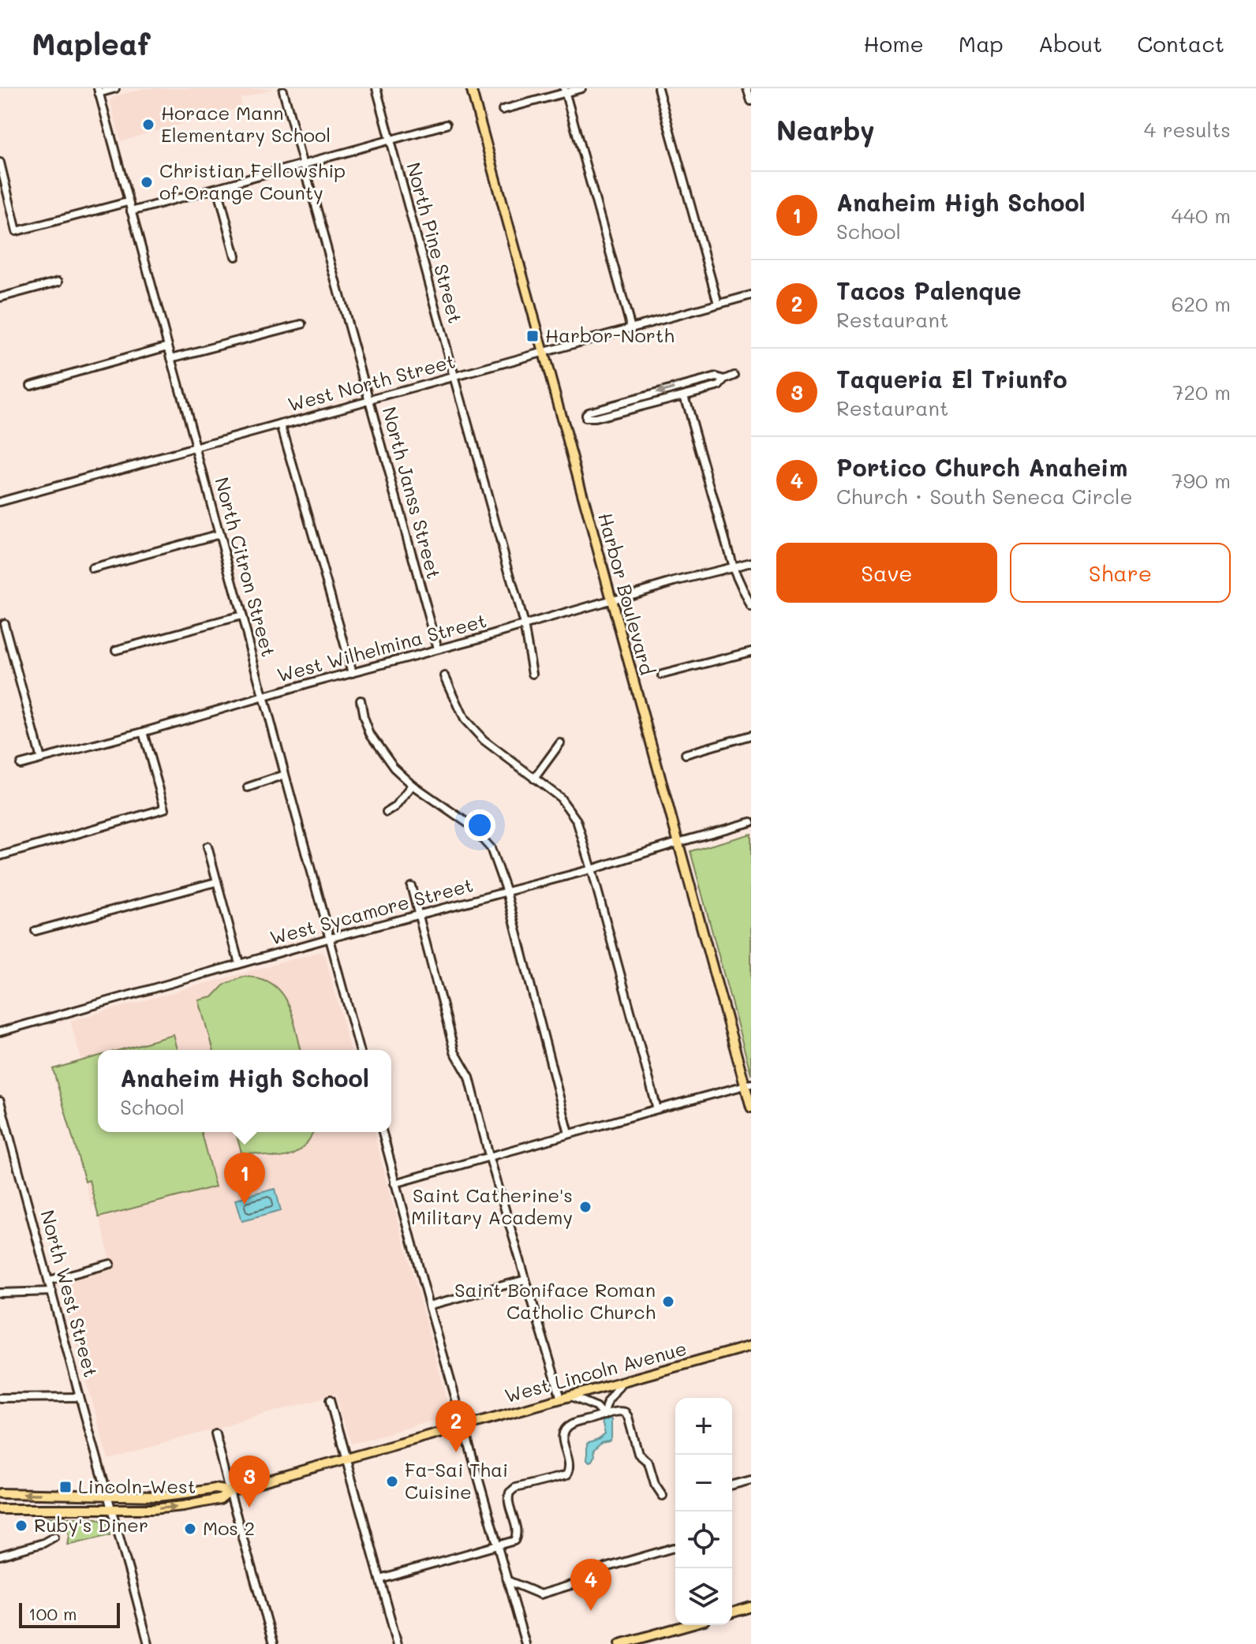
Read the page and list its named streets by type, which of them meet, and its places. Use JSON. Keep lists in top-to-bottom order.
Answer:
{
  "streets": {
    "main road": ["Harbor Boulevard", "West Lincoln Avenue"],
    "street": [
      "North Pine Street",
      "West North Street",
      "North Janss Street",
      "North Citron Street",
      "West Wilhelmina Street",
      "West Sycamore Street",
      "North West Street"
    ]
  },
  "crossings": [
    ["North Pine Street", "West North Street"],
    ["North Pine Street", "West Wilhelmina Street"],
    ["West North Street", "North Janss Street"],
    ["West North Street", "North Citron Street"],
    ["West North Street", "Harbor Boulevard"],
    ["North Janss Street", "West Wilhelmina Street"],
    ["North Citron Street", "West Wilhelmina Street"],
    ["North Citron Street", "West Sycamore Street"],
    ["Harbor Boulevard", "West Wilhelmina Street"],
    ["Harbor Boulevard", "West Sycamore Street"],
    ["North West Street", "West Lincoln Avenue"]
  ],
  "places": {
    "other": [
      "Horace Mann Elementary School",
      "Christian Fellowship of Orange County",
      "Saint Catherine's Military Academy",
      "Saint Boniface Roman Catholic Church",
      "Fa-Sai Thai Cuisine",
      "Ruby's Diner",
      "Mos 2"
    ],
    "transit": ["Harbor-North", "Lincoln-West"]
  },
  "scale_bar": "100 m",
  "page": {
    "header": "Mapleaf",
    "nav": [
      "Home",
      "Map",
      "About",
      "Contact"
    ],
    "heading": ["Nearby", "4 results"],
    "list": [
      {
        "mark": "1",
        "name": "Anaheim High School",
        "note": "School",
        "value": "440 m"
      },
      {
        "mark": "2",
        "name": "Tacos Palenque",
        "note": "Restaurant",
        "value": "620 m"
      },
      {
        "mark": "3",
        "name": "Taqueria El Triunfo",
        "note": "Restaurant",
        "value": "720 m"
      },
      {
        "mark": "4",
        "name": "Portico Church Anaheim",
        "note": "Church · South Seneca Circle",
        "value": "790 m"
      }
    ],
    "buttons": ["Save", "Share"],
    "popup": ["Anaheim High School", "School"],
    "pins": [
      "1",
      "2",
      "3",
      "4"
    ],
    "map_buttons": ["+", "−"],
    "scale": "100 m"
  }
}
